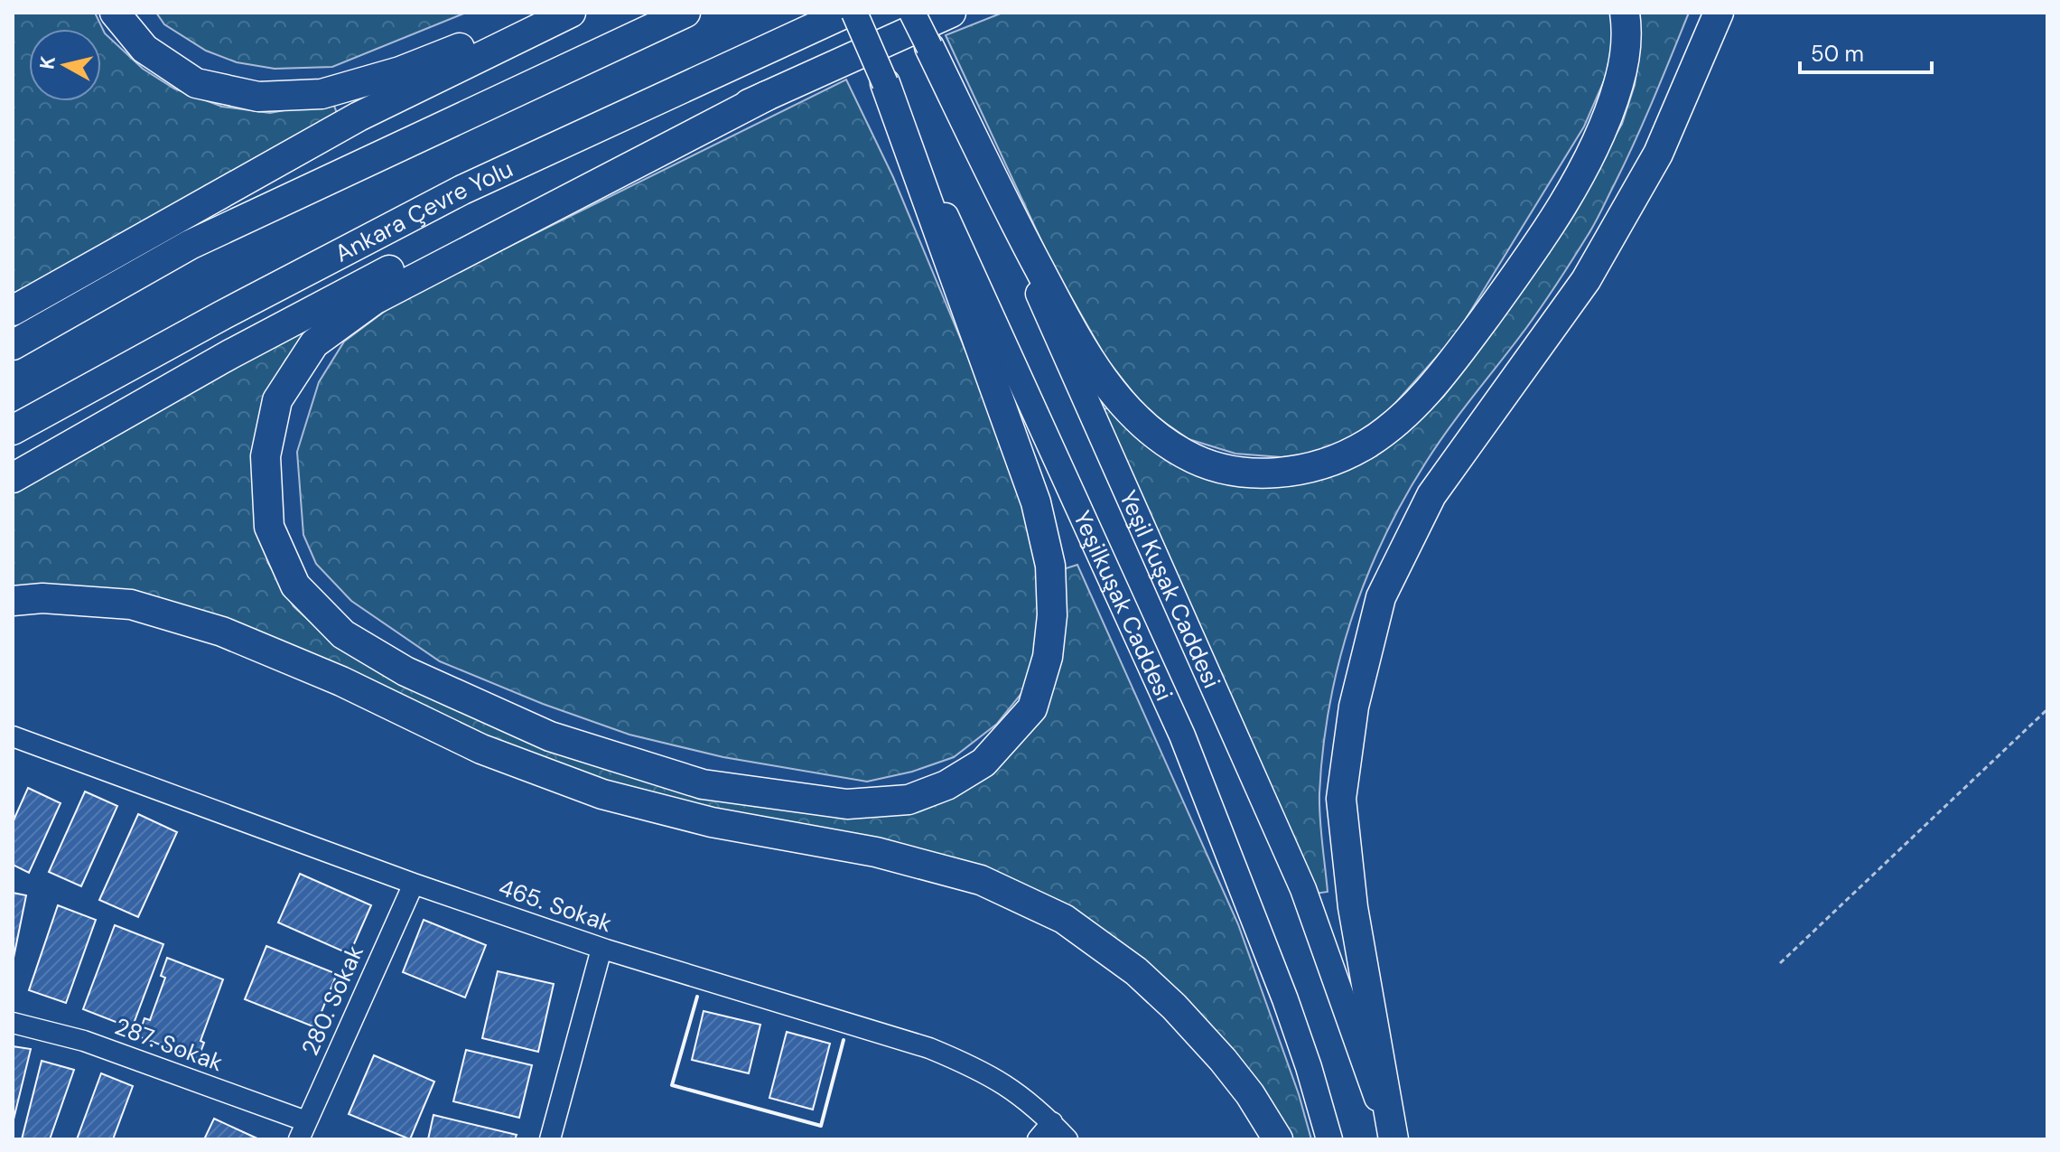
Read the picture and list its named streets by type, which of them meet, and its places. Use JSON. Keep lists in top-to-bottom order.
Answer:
{
  "streets": {
    "highway": ["Ankara Çevre Yolu"],
    "main road": ["Yeşil Kuşak Caddesi", "Yeşilkuşak Caddesi"],
    "street": ["465. Sokak", "280. Sokak", "287. Sokak"]
  },
  "crossings": [
    ["465. Sokak", "280. Sokak"],
    ["280. Sokak", "287. Sokak"]
  ],
  "scale_bar": "50 m",
  "north": "left"
}
